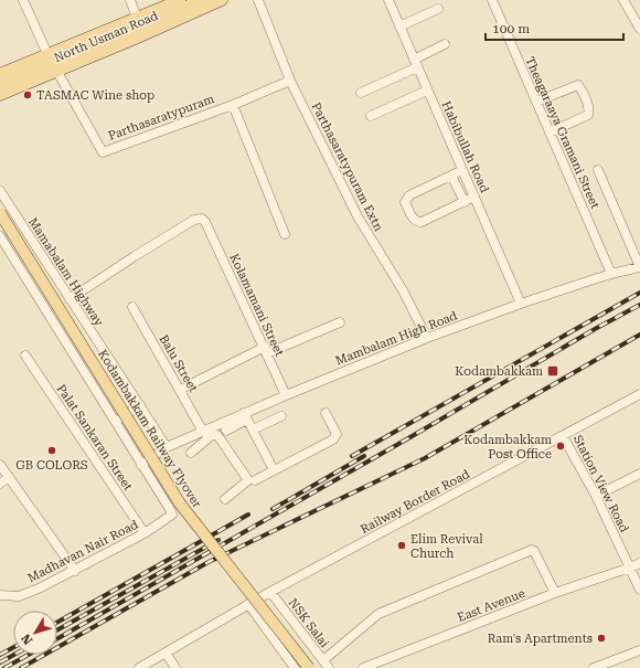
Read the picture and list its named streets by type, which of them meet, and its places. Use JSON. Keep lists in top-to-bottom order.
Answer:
{
  "streets": {
    "main road": ["North Usman Road", "Kodambakkam Railway Flyover"],
    "street": [
      "Parthasaratypuram",
      "Theagaraaya Gramani Street",
      "Habibullah Road",
      "Parthasaratypuram Extn",
      "Mamabalam Highway",
      "Kolamamani Street",
      "Mambalam High Road",
      "Balu Street",
      "Palat Sankaran Street",
      "Station View Road",
      "Railway Border Road",
      "Madhavan Nair Road",
      "East Avenue",
      "NSK Salai"
    ]
  },
  "crossings": [
    ["North Usman Road", "Parthasaratypuram"],
    ["Parthasaratypuram", "Parthasaratypuram Extn"],
    ["Theagaraaya Gramani Street", "Mambalam High Road"],
    ["Habibullah Road", "Mambalam High Road"],
    ["Parthasaratypuram Extn", "Mambalam High Road"],
    ["Mamabalam Highway", "Kolamamani Street"],
    ["Mamabalam Highway", "Mambalam High Road"],
    ["Kolamamani Street", "Mambalam High Road"],
    ["Mambalam High Road", "Balu Street"],
    ["Palat Sankaran Street", "Madhavan Nair Road"],
    ["Station View Road", "Railway Border Road"],
    ["Station View Road", "East Avenue"],
    ["Railway Border Road", "NSK Salai"]
  ],
  "places": {
    "other": [
      "TASMAC Wine shop",
      "Kodambakkam Post Office",
      "GB COLORS",
      "Elim Revival Church",
      "Ram's Apartments"
    ],
    "transit": ["Kodambakkam"]
  },
  "scale_bar": "100 m",
  "north": "bottom left"
}
